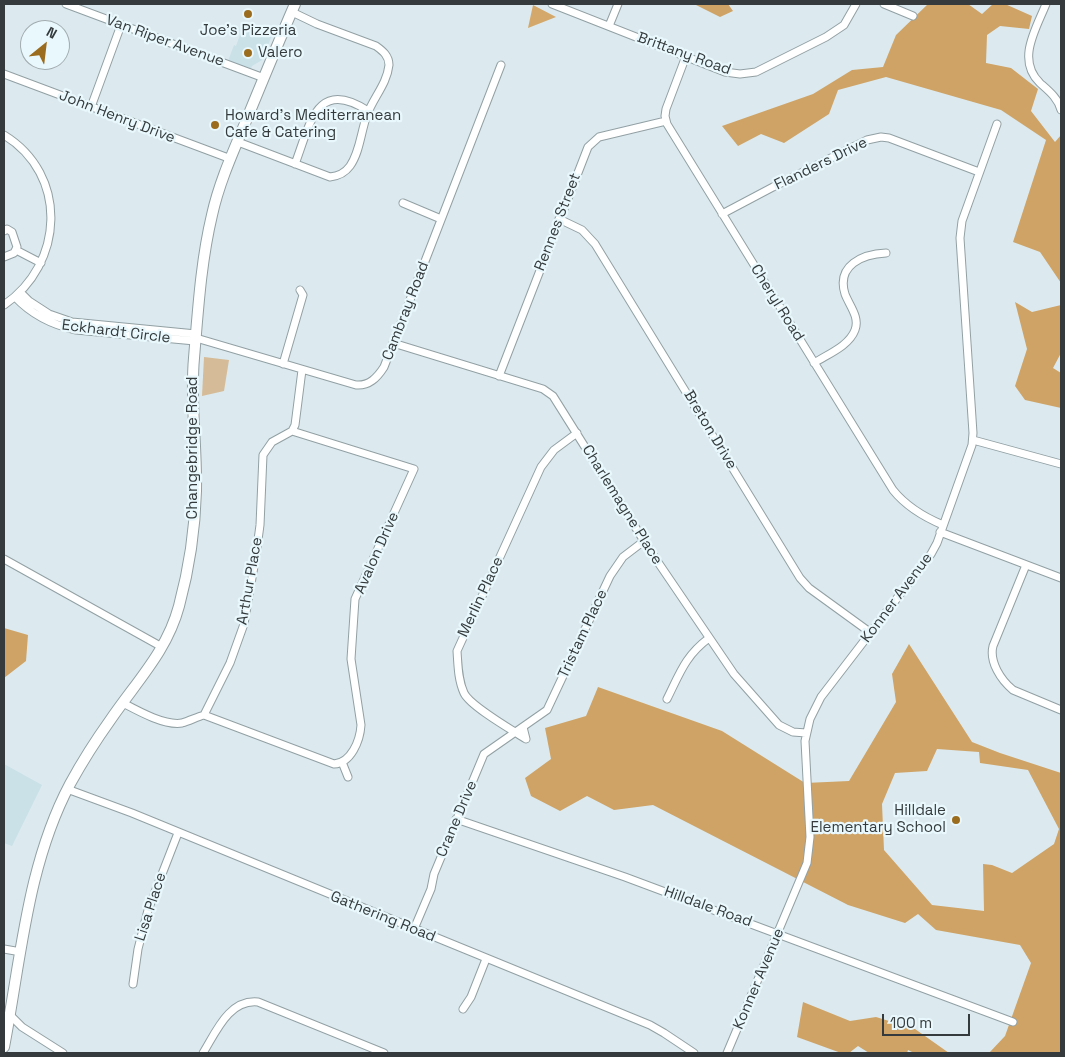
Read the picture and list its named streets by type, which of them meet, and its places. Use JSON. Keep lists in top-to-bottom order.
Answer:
{
  "streets": {
    "main road": ["Changebridge Road"],
    "street": [
      "Van Riper Avenue",
      "Brittany Road",
      "John Henry Drive",
      "Flanders Drive",
      "Rennes Street",
      "Cheryl Road",
      "Cambray Road",
      "Eckhardt Circle",
      "Breton Drive",
      "Charlemagne Place",
      "Avalon Drive",
      "Arthur Place",
      "Merlin Place",
      "Konner Avenue",
      "Tristam Place",
      "Crane Drive",
      "Lisa Place",
      "Hilldale Road",
      "Gathering Road"
    ]
  },
  "crossings": [
    ["Van Riper Avenue", "Changebridge Road"],
    ["John Henry Drive", "Changebridge Road"],
    ["Flanders Drive", "Cheryl Road"],
    ["Flanders Drive", "Konner Avenue"],
    ["Rennes Street", "Cheryl Road"],
    ["Rennes Street", "Breton Drive"],
    ["Rennes Street", "Charlemagne Place"],
    ["Cheryl Road", "Konner Avenue"],
    ["Cambray Road", "Eckhardt Circle"],
    ["Cambray Road", "Changebridge Road"],
    ["Cambray Road", "Charlemagne Place"],
    ["Eckhardt Circle", "Changebridge Road"],
    ["Breton Drive", "Konner Avenue"],
    ["Changebridge Road", "Gathering Road"],
    ["Charlemagne Place", "Merlin Place"],
    ["Charlemagne Place", "Konner Avenue"],
    ["Charlemagne Place", "Tristam Place"],
    ["Avalon Drive", "Arthur Place"],
    ["Merlin Place", "Crane Drive"],
    ["Konner Avenue", "Hilldale Road"],
    ["Tristam Place", "Crane Drive"],
    ["Crane Drive", "Hilldale Road"],
    ["Crane Drive", "Gathering Road"],
    ["Lisa Place", "Gathering Road"]
  ],
  "places": [
    "Joe's Pizzeria",
    "Valero",
    "Howard's Mediterranean Cafe & Catering",
    "Hilldale Elementary School"
  ],
  "scale_bar": "100 m",
  "north": "top right"
}
